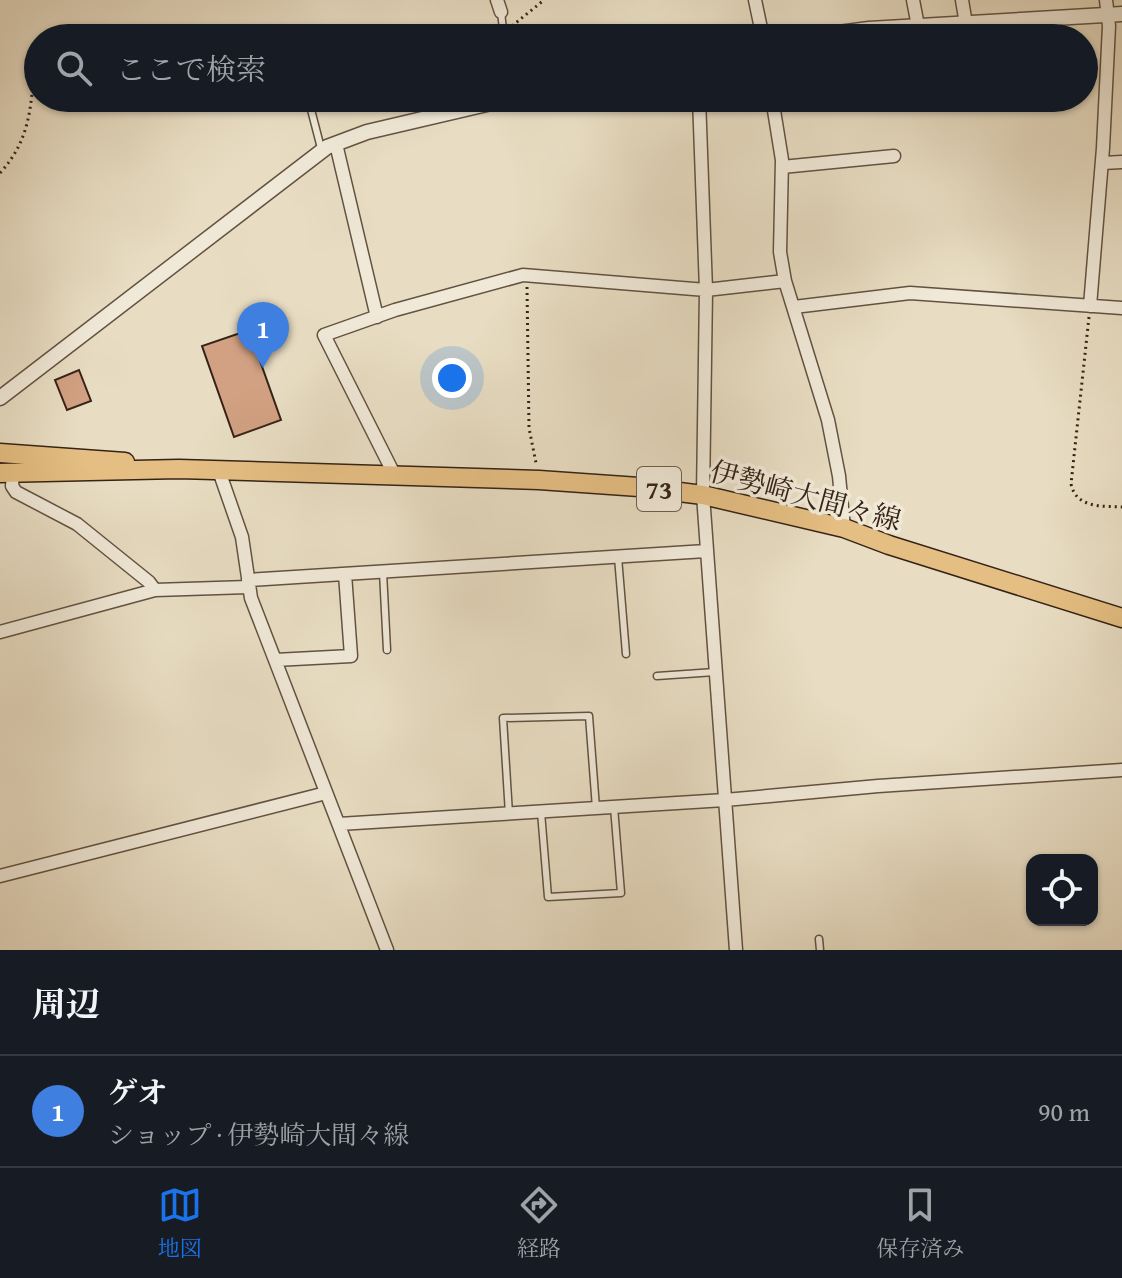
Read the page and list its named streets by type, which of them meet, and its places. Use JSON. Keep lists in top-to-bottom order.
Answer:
{
  "streets": {
    "main road": ["73", "伊勢崎大間々線"]
  },
  "page": {
    "search": "ここで検索",
    "pins": "1",
    "heading": "周辺",
    "list": [
      {
        "mark": "1",
        "name": "ゲオ",
        "note": "ショップ · 伊勢崎大間々線",
        "value": "90 m"
      }
    ],
    "nav": ["地図", "経路", "保存済み"]
  }
}
